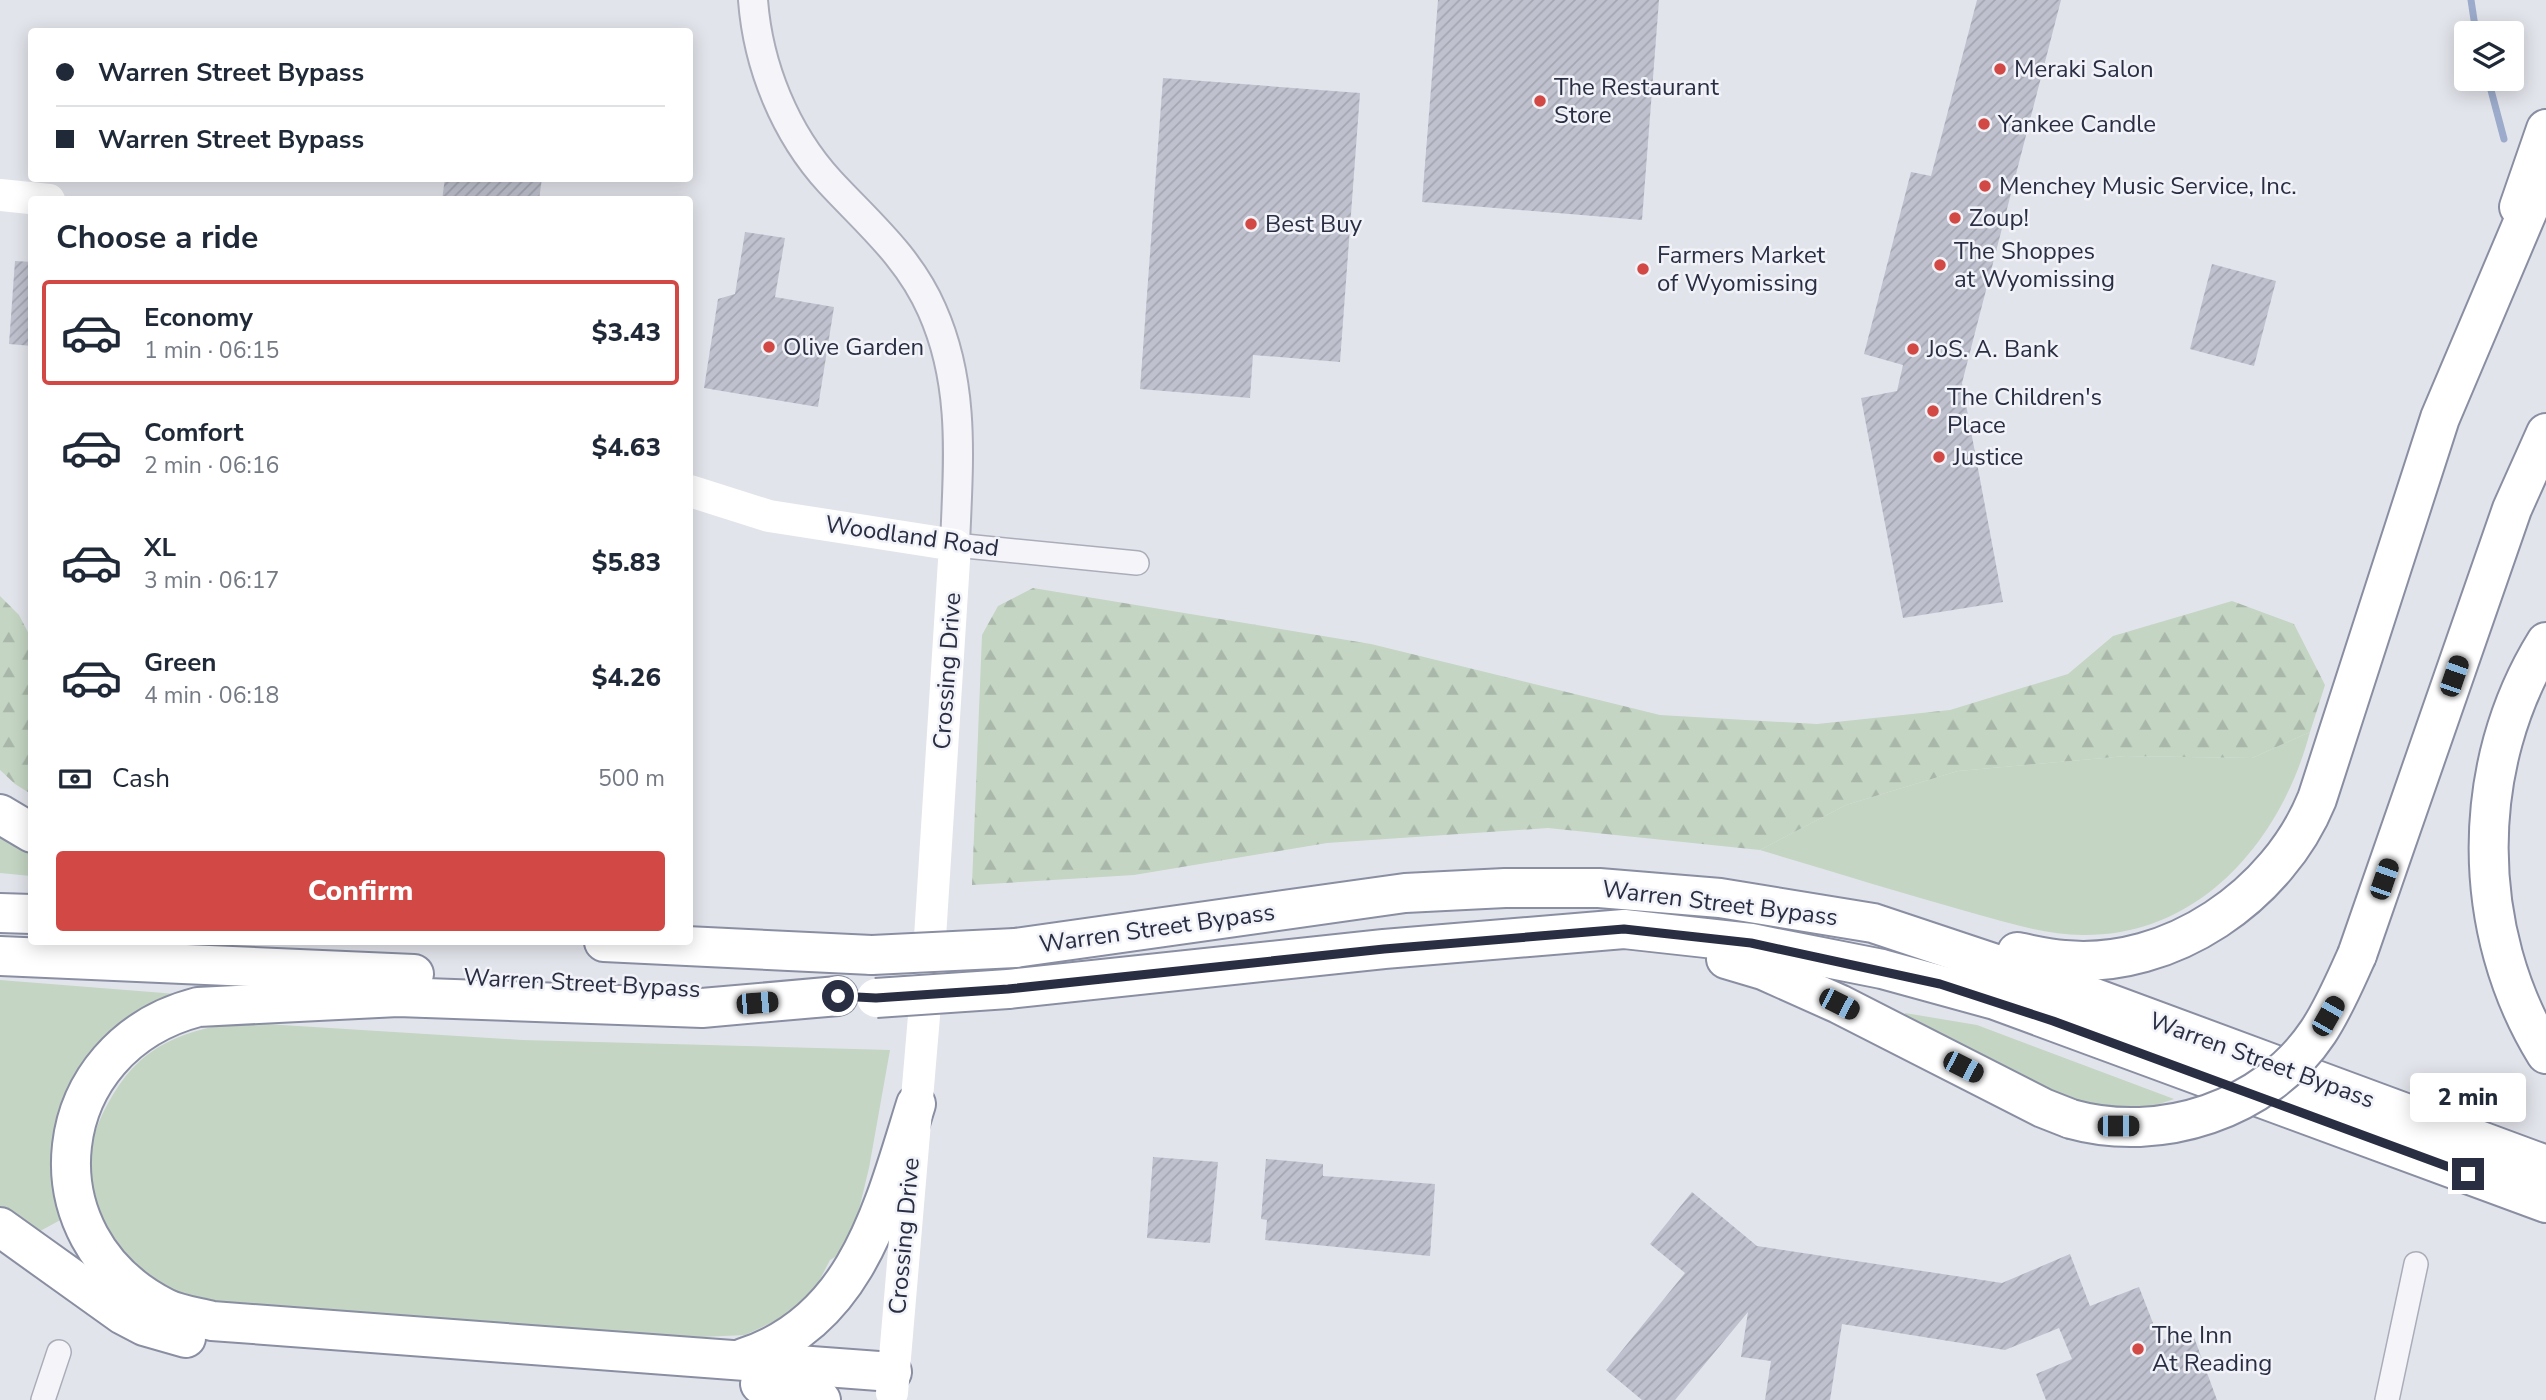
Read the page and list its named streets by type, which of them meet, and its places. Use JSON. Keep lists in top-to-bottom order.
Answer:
{
  "streets": {
    "highway": ["Warren Street Bypass"],
    "main road": ["Woodland Road", "Crossing Drive"]
  },
  "crossings": [
    ["Woodland Road", "Crossing Drive"]
  ],
  "places": [
    "Meraki Salon",
    "The Restaurant Store",
    "Yankee Candle",
    "Menchey Music Service, Inc.",
    "Zoup!",
    "Best Buy",
    "The Shoppes at Wyomissing",
    "Farmers Market of Wyomissing",
    "Olive Garden",
    "JoS. A. Bank",
    "The Children's Place",
    "Justice",
    "The Inn At Reading"
  ],
  "page": {
    "banner": ["Warren Street Bypass", "Warren Street Bypass"],
    "heading": "Choose a ride",
    "list": [
      {
        "name": "Economy",
        "note": "1 min · 06:15",
        "value": "$3.43"
      },
      {
        "name": "Comfort",
        "note": "2 min · 06:16",
        "value": "$4.63"
      },
      {
        "name": "XL",
        "note": "3 min · 06:17",
        "value": "$5.83"
      },
      {
        "name": "Green",
        "note": "4 min · 06:18",
        "value": "$4.26"
      }
    ],
    "pay": ["Cash", "500 m"],
    "buttons": "Confirm",
    "bubble": "2 min"
  }
}
